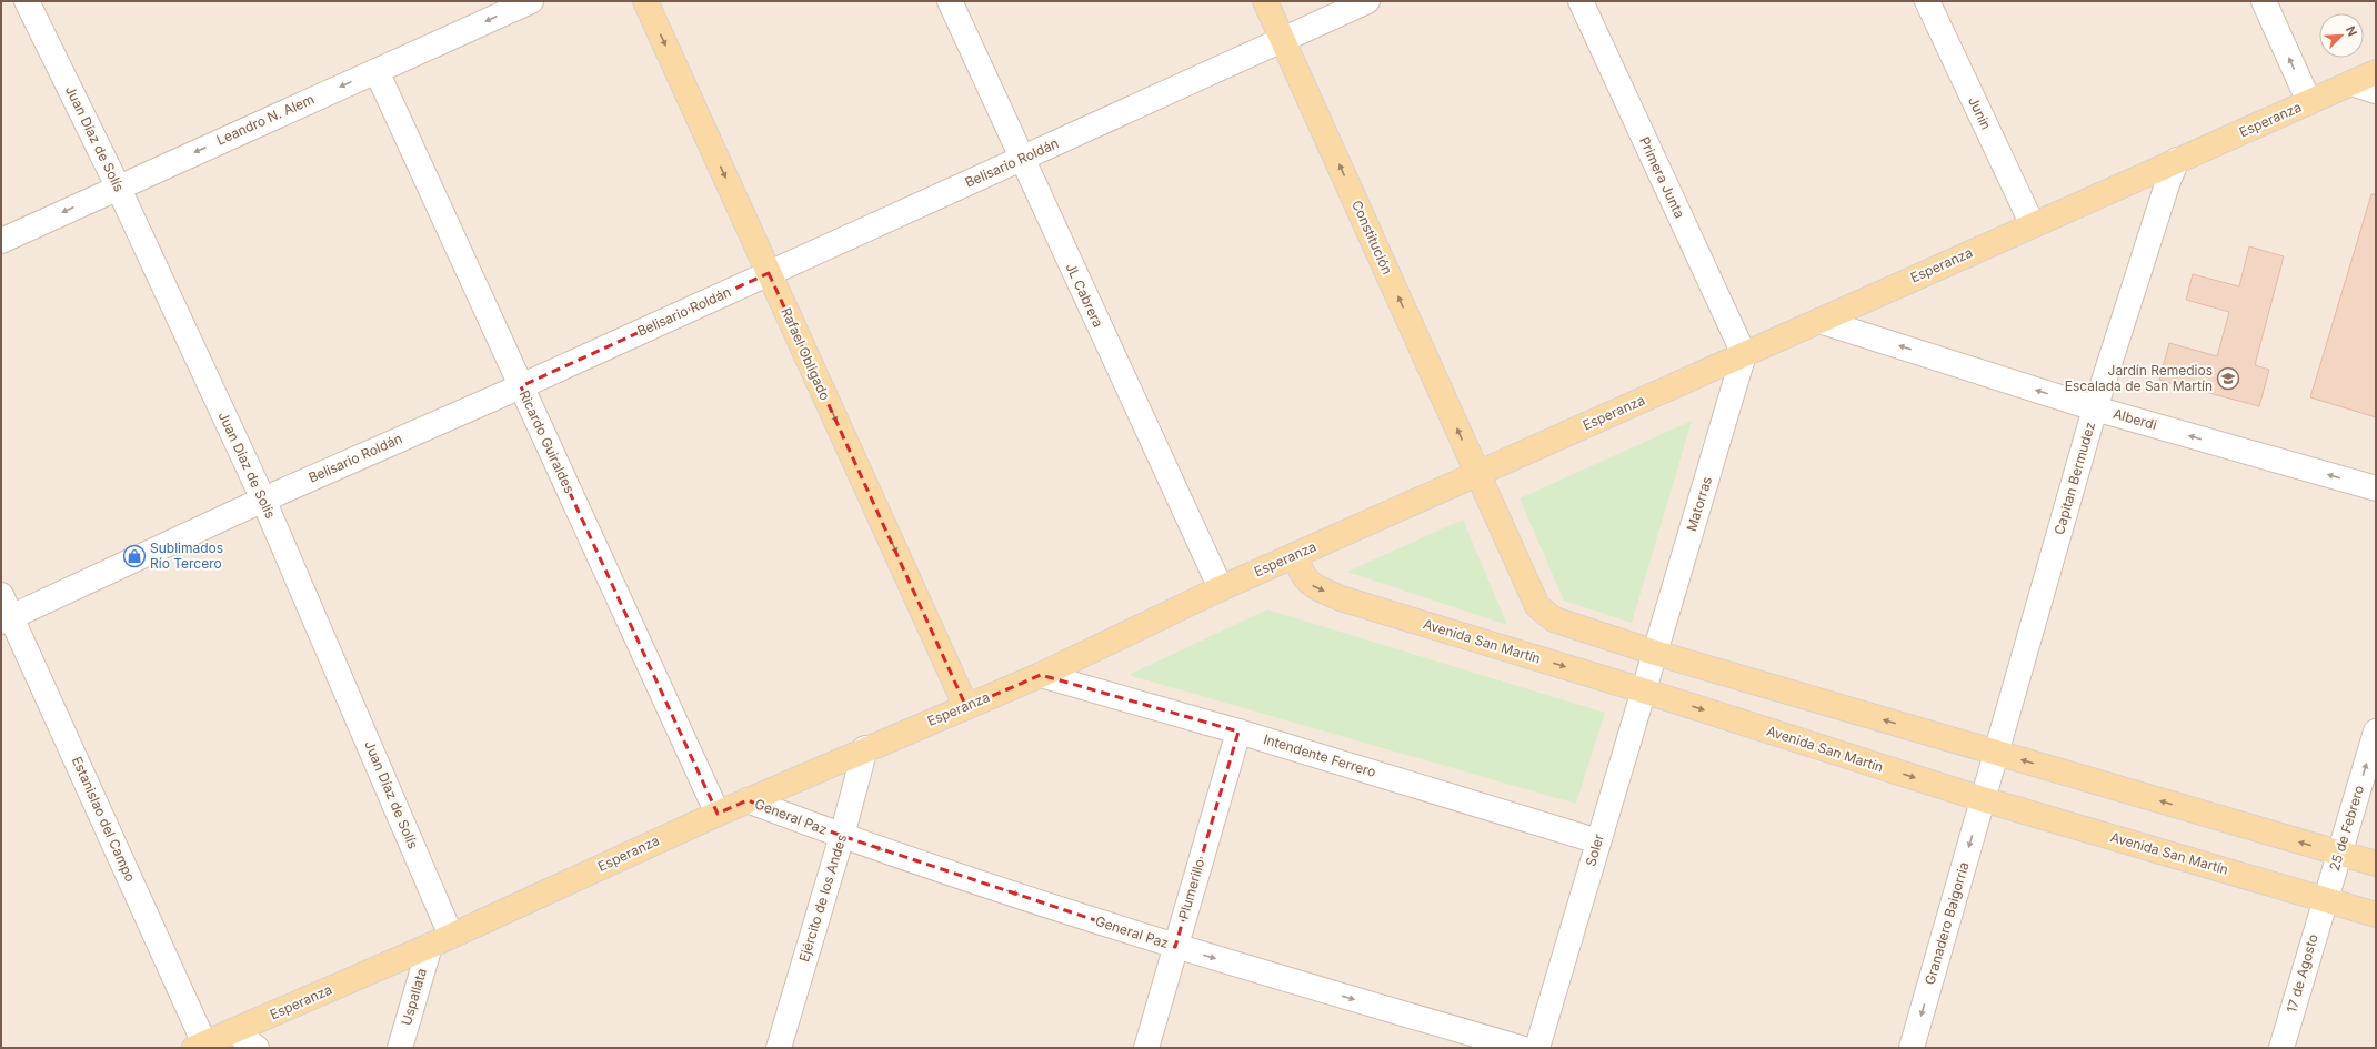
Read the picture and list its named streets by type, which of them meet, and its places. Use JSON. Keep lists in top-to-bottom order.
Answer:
{
  "streets": {
    "main road": [
      "Esperanza",
      "Constitución",
      "Rafael Obligado",
      "Avenida San Martín"
    ],
    "street": [
      "Junin",
      "Leandro N. Alem",
      "Juan Díaz de Solís",
      "Belisario Roldán",
      "Primera Junta",
      "JL Cabrera",
      "Alberdi",
      "Ricardo Guiraldes",
      "Capitan Bermudez",
      "Matorras",
      "Intendente Ferrero",
      "General Paz",
      "Estanislao del Campo",
      "25 de Febrero",
      "Soler",
      "Plumerillo",
      "Ejército de los Andes",
      "Granadero Baigorria",
      "17 de Agosto",
      "Uspallata"
    ]
  },
  "crossings": [
    ["Junin", "Esperanza"],
    ["Leandro N. Alem", "Juan Díaz de Solís"],
    ["Leandro N. Alem", "Ricardo Guiraldes"],
    ["Esperanza", "Juan Díaz de Solís"],
    ["Esperanza", "Primera Junta"],
    ["Esperanza", "Constitución"],
    ["Esperanza", "JL Cabrera"],
    ["Esperanza", "Rafael Obligado"],
    ["Esperanza", "Alberdi"],
    ["Esperanza", "Ricardo Guiraldes"],
    ["Esperanza", "Capitan Bermudez"],
    ["Esperanza", "Matorras"],
    ["Esperanza", "Avenida San Martín"],
    ["Esperanza", "Intendente Ferrero"],
    ["Esperanza", "General Paz"],
    ["Esperanza", "Estanislao del Campo"],
    ["Esperanza", "Ejército de los Andes"],
    ["Esperanza", "Uspallata"],
    ["Juan Díaz de Solís", "Belisario Roldán"],
    ["Juan Díaz de Solís", "Uspallata"],
    ["Belisario Roldán", "Constitución"],
    ["Belisario Roldán", "JL Cabrera"],
    ["Belisario Roldán", "Rafael Obligado"],
    ["Belisario Roldán", "Ricardo Guiraldes"],
    ["Belisario Roldán", "Estanislao del Campo"],
    ["Primera Junta", "Matorras"],
    ["Alberdi", "Capitan Bermudez"],
    ["Capitan Bermudez", "Avenida San Martín"],
    ["Capitan Bermudez", "Granadero Baigorria"],
    ["Matorras", "Soler"],
    ["Avenida San Martín", "25 de Febrero"],
    ["Avenida San Martín", "Soler"],
    ["Avenida San Martín", "Granadero Baigorria"],
    ["Avenida San Martín", "17 de Agosto"],
    ["Intendente Ferrero", "Soler"],
    ["Intendente Ferrero", "Plumerillo"],
    ["General Paz", "Plumerillo"],
    ["General Paz", "Ejército de los Andes"],
    ["25 de Febrero", "17 de Agosto"]
  ],
  "one_way": [
    "Leandro N. Alem",
    "Constitución",
    "Rafael Obligado",
    "Alberdi",
    "General Paz",
    "25 de Febrero",
    "Granadero Baigorria"
  ],
  "places": {
    "school or university": ["Jardín Remedios Escalada de San Martín"],
    "shop": ["Sublimados Río Tercero"]
  },
  "north": "top right"
}
